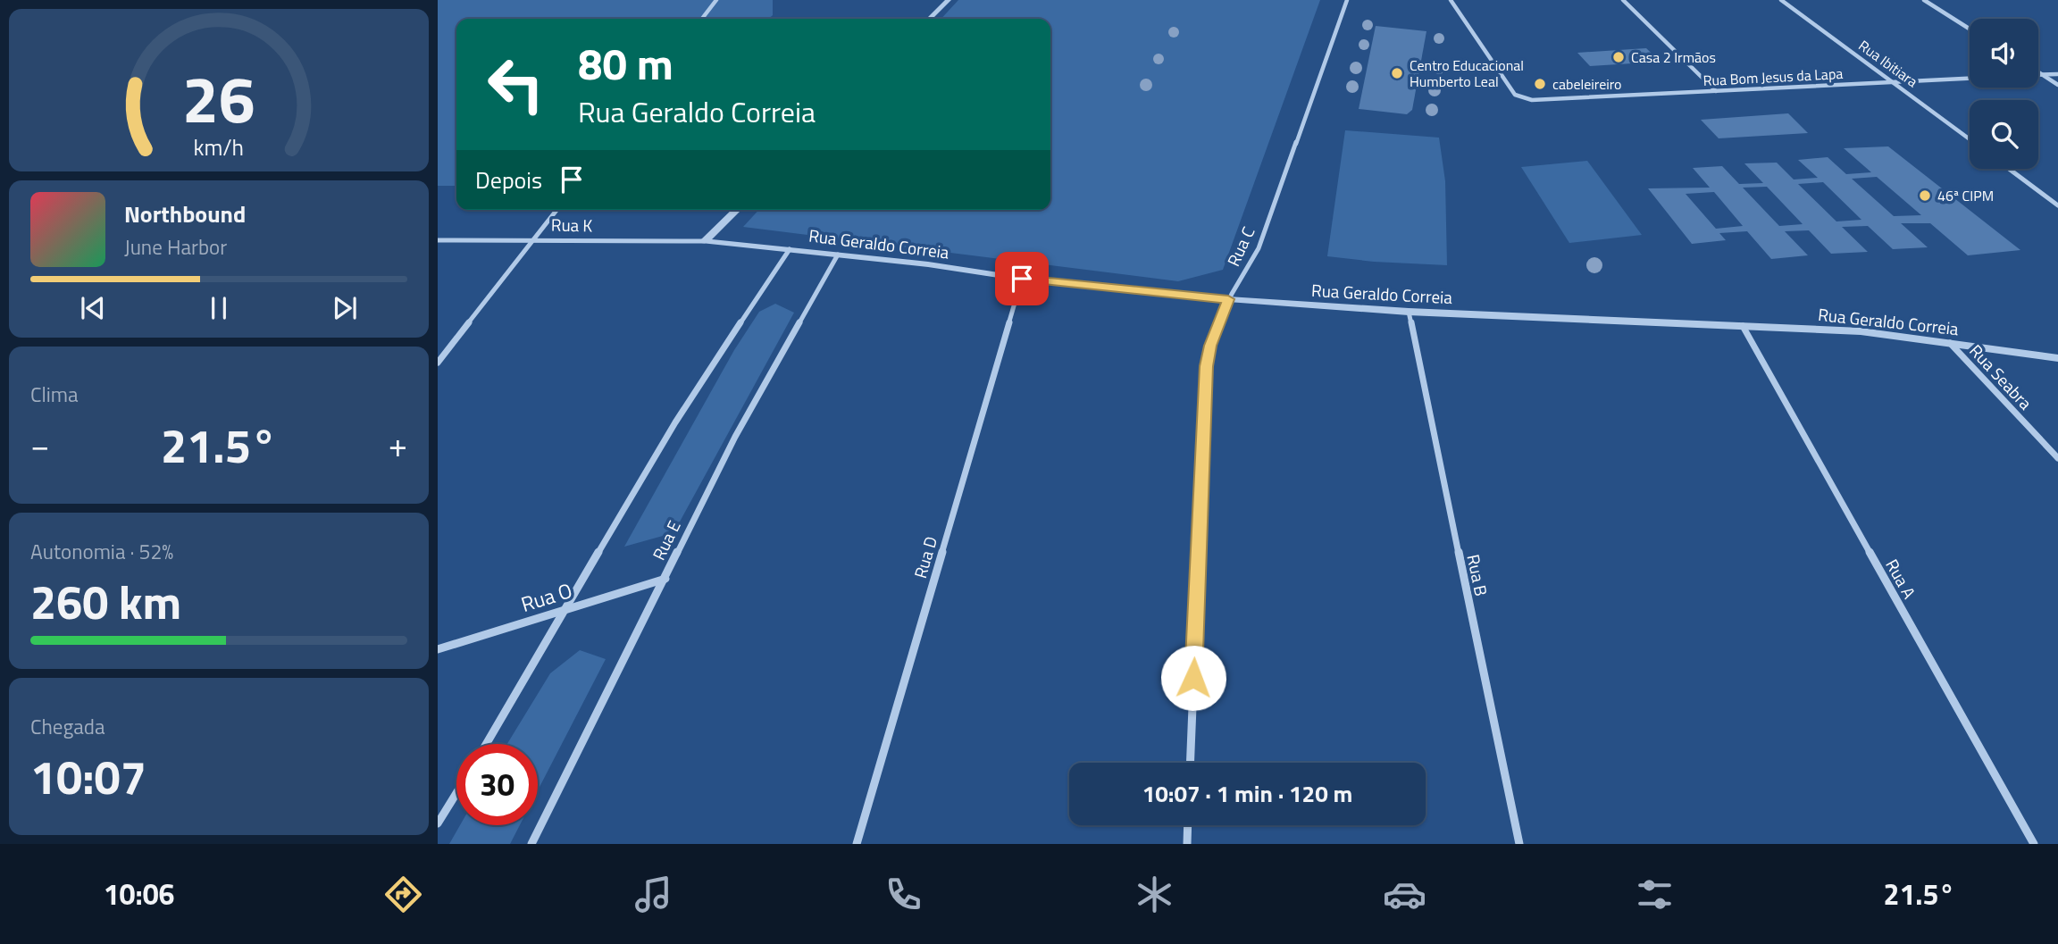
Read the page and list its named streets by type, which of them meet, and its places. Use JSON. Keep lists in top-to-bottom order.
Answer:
{
  "streets": {
    "street": [
      "Rua Ibitiara",
      "Rua Bom Jesus da Lapa",
      "Rua K",
      "Rua Geraldo Correia",
      "Rua C",
      "Rua Seabra",
      "Rua E",
      "Rua D",
      "Rua B",
      "Rua A",
      "Rua O"
    ]
  },
  "crossings": [
    ["Rua Ibitiara", "Rua Bom Jesus da Lapa"],
    ["Rua K", "Rua Geraldo Correia"],
    ["Rua Geraldo Correia", "Rua C"],
    ["Rua Geraldo Correia", "Rua Seabra"],
    ["Rua Geraldo Correia", "Rua E"],
    ["Rua Geraldo Correia", "Rua D"],
    ["Rua Geraldo Correia", "Rua B"],
    ["Rua Geraldo Correia", "Rua A"],
    ["Rua E", "Rua O"]
  ],
  "places": [
    "Casa 2 Irmãos",
    "Centro Educacional Humberto Leal",
    "cabeleireiro",
    "46ª CIPM"
  ],
  "page": {
    "turn": ["80 m", "Rua Geraldo Correia"],
    "then": "Depois",
    "song": ["Northbound", "June Harbor"],
    "tile": [
      "Clima",
      ["Autonomia · 52%", "260 km"],
      ["Chegada", "10:07"]
    ],
    "heat": ["−", "21.5°", "+"],
    "limit": "30",
    "trip": "10:07 · 1 min · 120 m",
    "tabs": ["10:06", "21.5°"],
    "gauge": ["26", "km/h"]
  }
}
